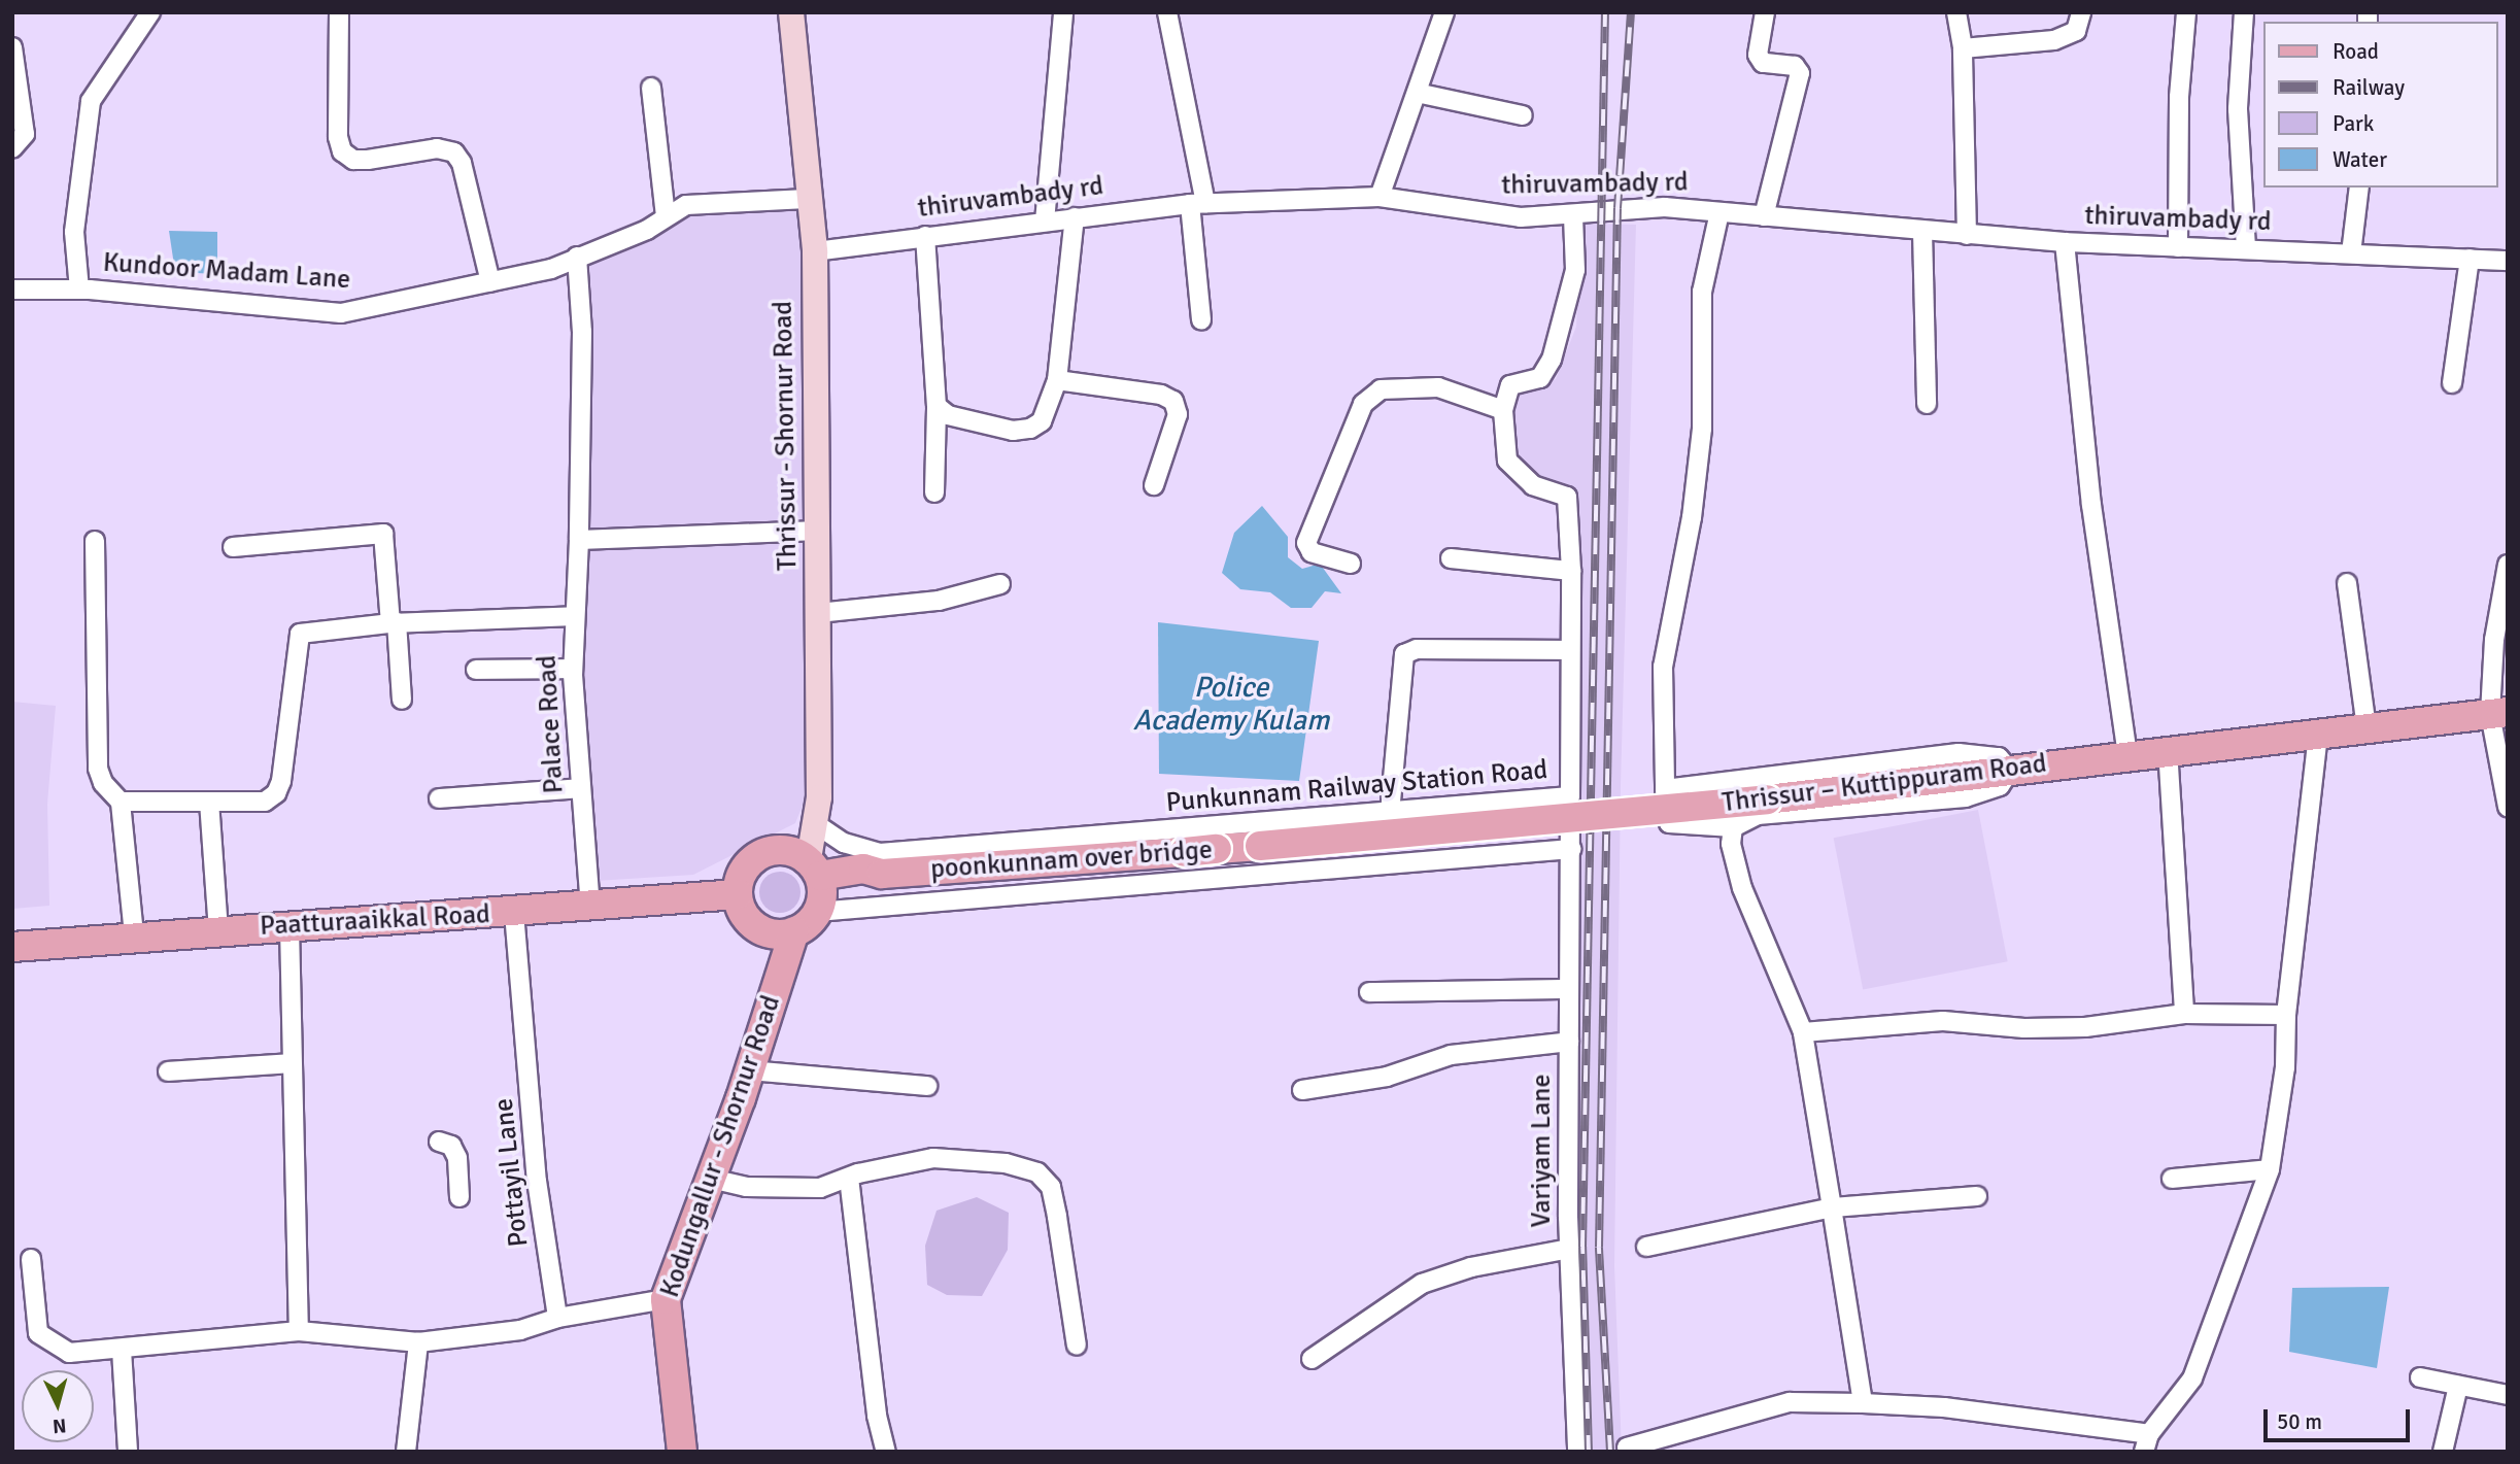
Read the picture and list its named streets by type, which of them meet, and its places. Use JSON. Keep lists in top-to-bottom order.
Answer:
{
  "streets": {
    "main road": [
      "Thrissur - Shornur Road",
      "Thrissur – Kuttippuram Road",
      "poonkunnam over bridge",
      "Paatturaaikkal Road",
      "Kodungallur - Shornur Road"
    ],
    "street": [
      "thiruvambady rd",
      "Kundoor Madam Lane",
      "Palace Road",
      "Punkunnam Railway Station Road",
      "Variyam Lane",
      "Pottayil Lane"
    ]
  },
  "crossings": [
    ["thiruvambady rd", "Thrissur - Shornur Road"],
    ["Kundoor Madam Lane", "Thrissur - Shornur Road"],
    ["Kundoor Madam Lane", "Palace Road"],
    ["Thrissur - Shornur Road", "Punkunnam Railway Station Road"],
    ["Thrissur - Shornur Road", "poonkunnam over bridge"],
    ["Thrissur - Shornur Road", "Paatturaaikkal Road"],
    ["Thrissur - Shornur Road", "Kodungallur - Shornur Road"],
    ["Palace Road", "Paatturaaikkal Road"],
    ["Thrissur – Kuttippuram Road", "poonkunnam over bridge"],
    ["Punkunnam Railway Station Road", "Variyam Lane"],
    ["poonkunnam over bridge", "Paatturaaikkal Road"],
    ["poonkunnam over bridge", "Kodungallur - Shornur Road"],
    ["Paatturaaikkal Road", "Kodungallur - Shornur Road"],
    ["Paatturaaikkal Road", "Pottayil Lane"]
  ],
  "water": ["Police Academy Kulam"],
  "legend": [
    "Road",
    "Railway",
    "Park",
    "Water"
  ],
  "scale_bar": "50 m",
  "north": "bottom"
}
